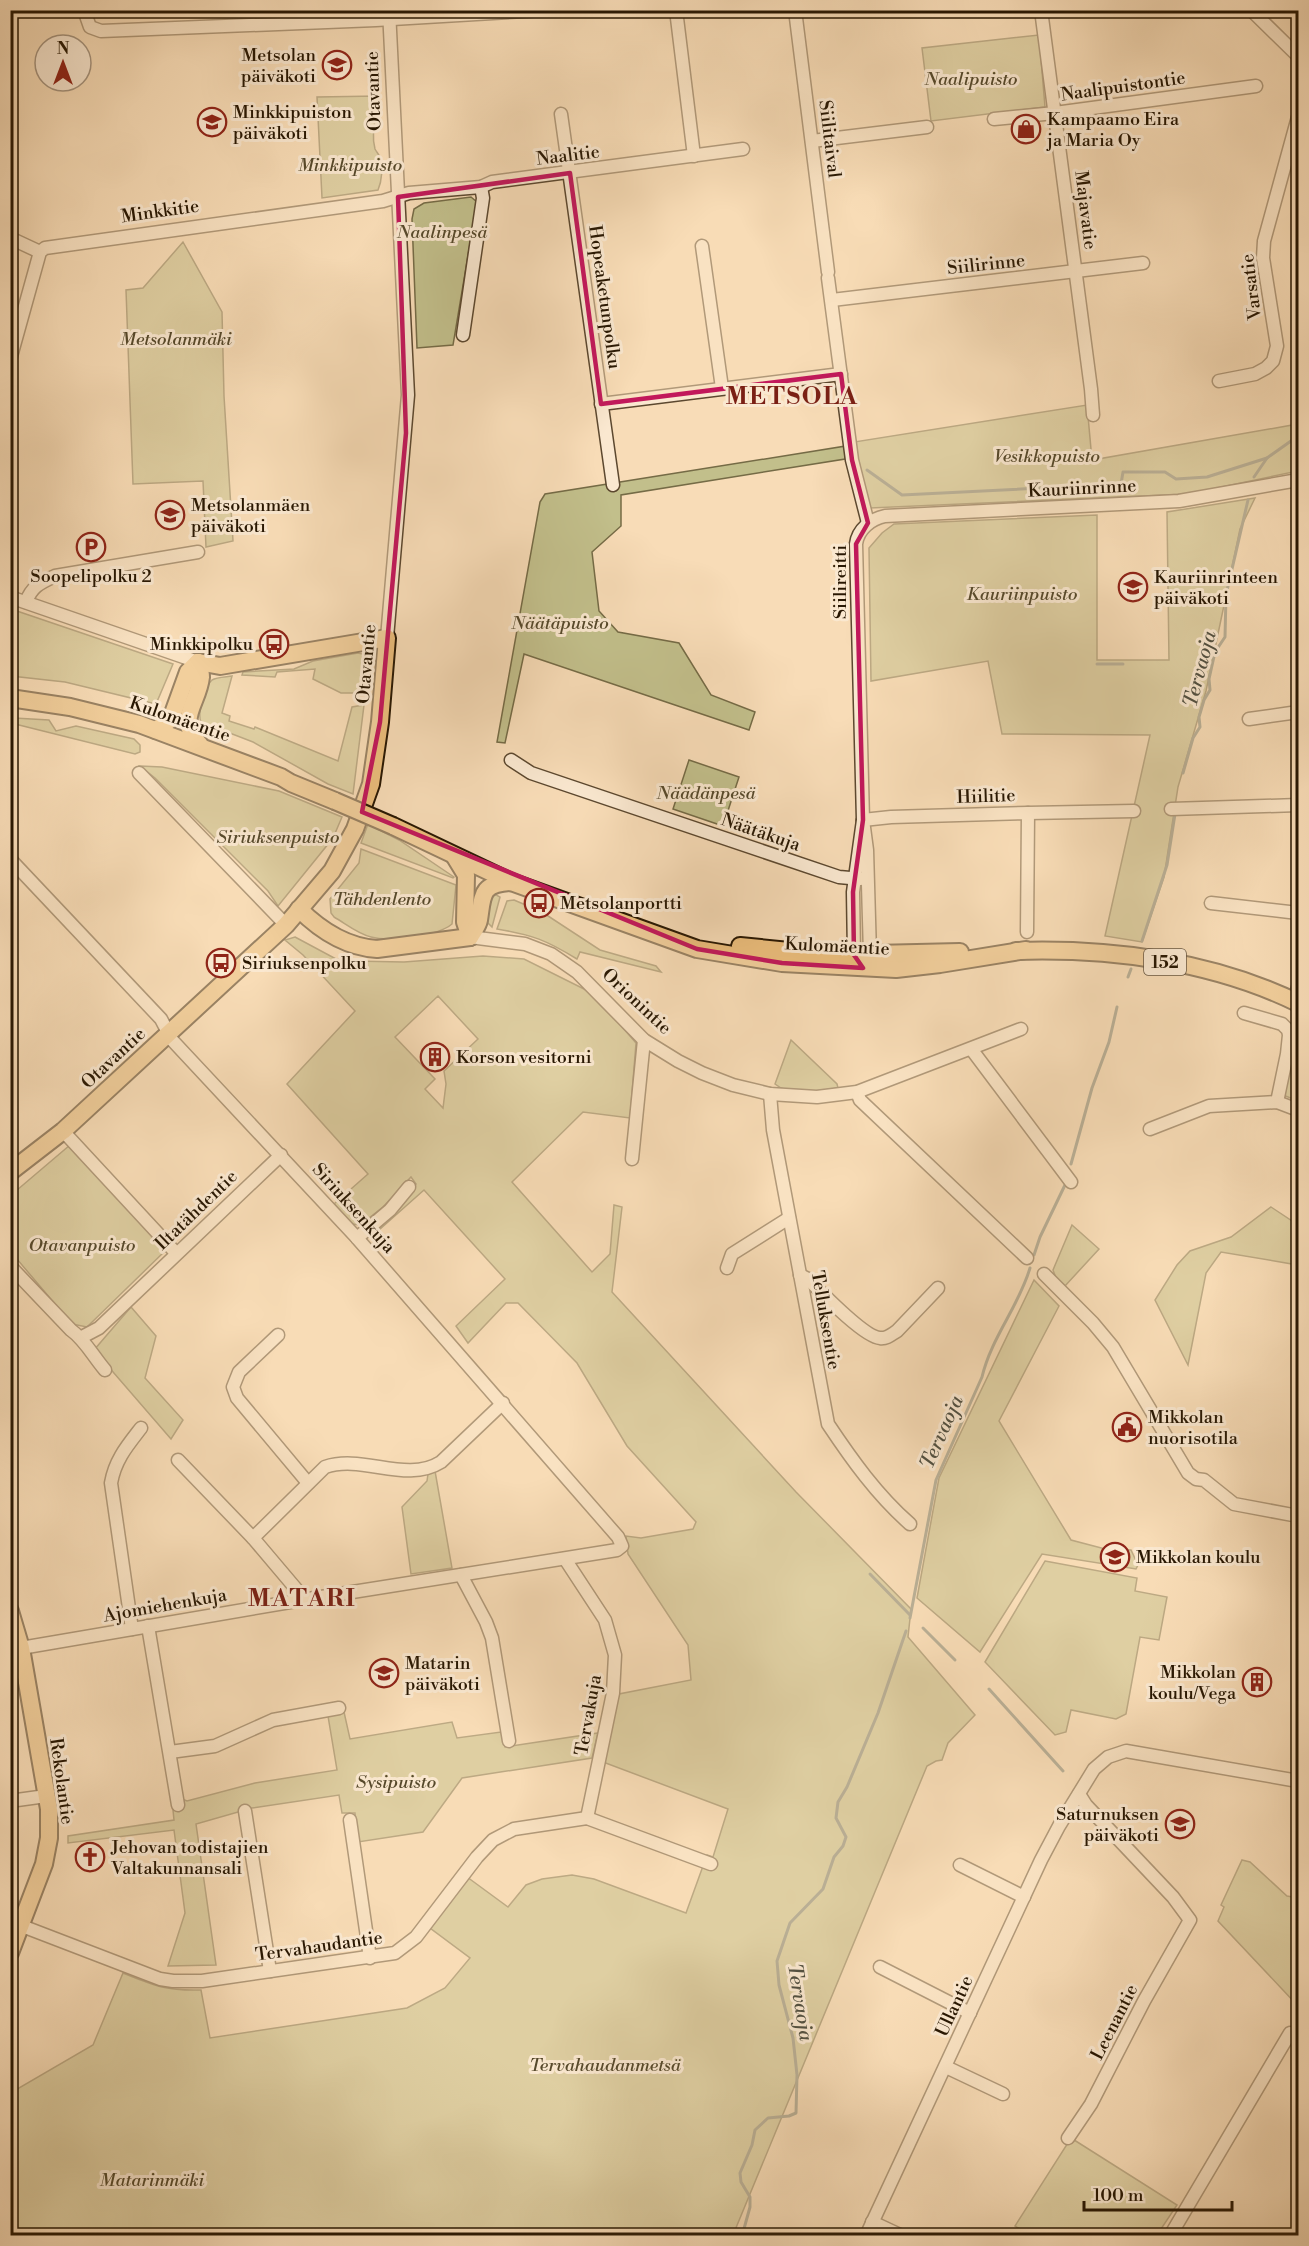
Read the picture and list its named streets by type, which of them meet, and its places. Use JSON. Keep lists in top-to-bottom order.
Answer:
{
  "streets": {
    "main road": [
      "Otavantie",
      "Kulomäentie",
      "152",
      "Orionintie",
      "Rekolantie"
    ],
    "street": [
      "Naalipuistontie",
      "Siilitaival",
      "Naalitie",
      "Majavatie",
      "Minkkitie",
      "Siilirinne",
      "Varsatie",
      "Hopeaketunpolku",
      "Kauriinrinne",
      "Siilireitti",
      "Hiilitie",
      "Näätäkuja",
      "Siriuksenkuja",
      "Iltatähdentie",
      "Telluksentie",
      "Ajomiehenkuja",
      "Tervakuja",
      "Tervahaudantie",
      "Ullantie",
      "Leenantie"
    ]
  },
  "crossings": [
    ["Naalipuistontie", "Majavatie"],
    ["Otavantie", "Naalitie"],
    ["Otavantie", "Minkkitie"],
    ["Otavantie", "Orionintie"],
    ["Otavantie", "Siriuksenkuja"],
    ["Siilitaival", "Siilirinne"],
    ["Naalitie", "Minkkitie"],
    ["Naalitie", "Hopeaketunpolku"],
    ["Majavatie", "Siilirinne"],
    ["Kauriinrinne", "Siilireitti"],
    ["Siilireitti", "Kulomäentie"],
    ["Siilireitti", "Hiilitie"],
    ["Siilireitti", "Näätäkuja"],
    ["Orionintie", "Telluksentie"],
    ["Siriuksenkuja", "Iltatähdentie"],
    ["Siriuksenkuja", "Ajomiehenkuja"],
    ["Siriuksenkuja", "Tervakuja"],
    ["Ajomiehenkuja", "Tervakuja"],
    ["Ajomiehenkuja", "Rekolantie"],
    ["Tervakuja", "Tervahaudantie"],
    ["Rekolantie", "Tervahaudantie"],
    ["Ullantie", "Leenantie"]
  ],
  "districts": ["METSOLA", "MATARI"],
  "water": ["Tervaoja"],
  "parks": [
    "Naalipuisto",
    "Minkkipuisto",
    "Naalinpesä",
    "Metsolanmäki",
    "Vesikkopuisto",
    "Kauriinpuisto",
    "Näätäpuisto",
    "Näädänpesä",
    "Siriuksenpuisto",
    "Tähdenlento",
    "Otavanpuisto",
    "Sysipuisto",
    "Tervahaudanmetsä",
    "Matarinmäki"
  ],
  "places": {
    "school or university": [
      "Metsolan päiväkoti",
      "Minkkipuiston päiväkoti",
      "Metsolanmäen päiväkoti",
      "Kauriinrinteen päiväkoti",
      "Mikkolan koulu",
      "Matarin päiväkoti",
      "Saturnuksen päiväkoti"
    ],
    "shop": ["Kampaamo Eira ja Maria Oy"],
    "parking": ["Soopelipolku 2"],
    "bus stop": ["Minkkipolku", "Metsolanportti", "Siriuksenpolku"],
    "building": ["Korson vesitorni", "Mikkolan koulu/Vega"],
    "public building": ["Mikkolan nuorisotila"],
    "church": ["Jehovan todistajien Valtakunnansali"]
  },
  "scale_bar": "100 m",
  "north": "top"
}
